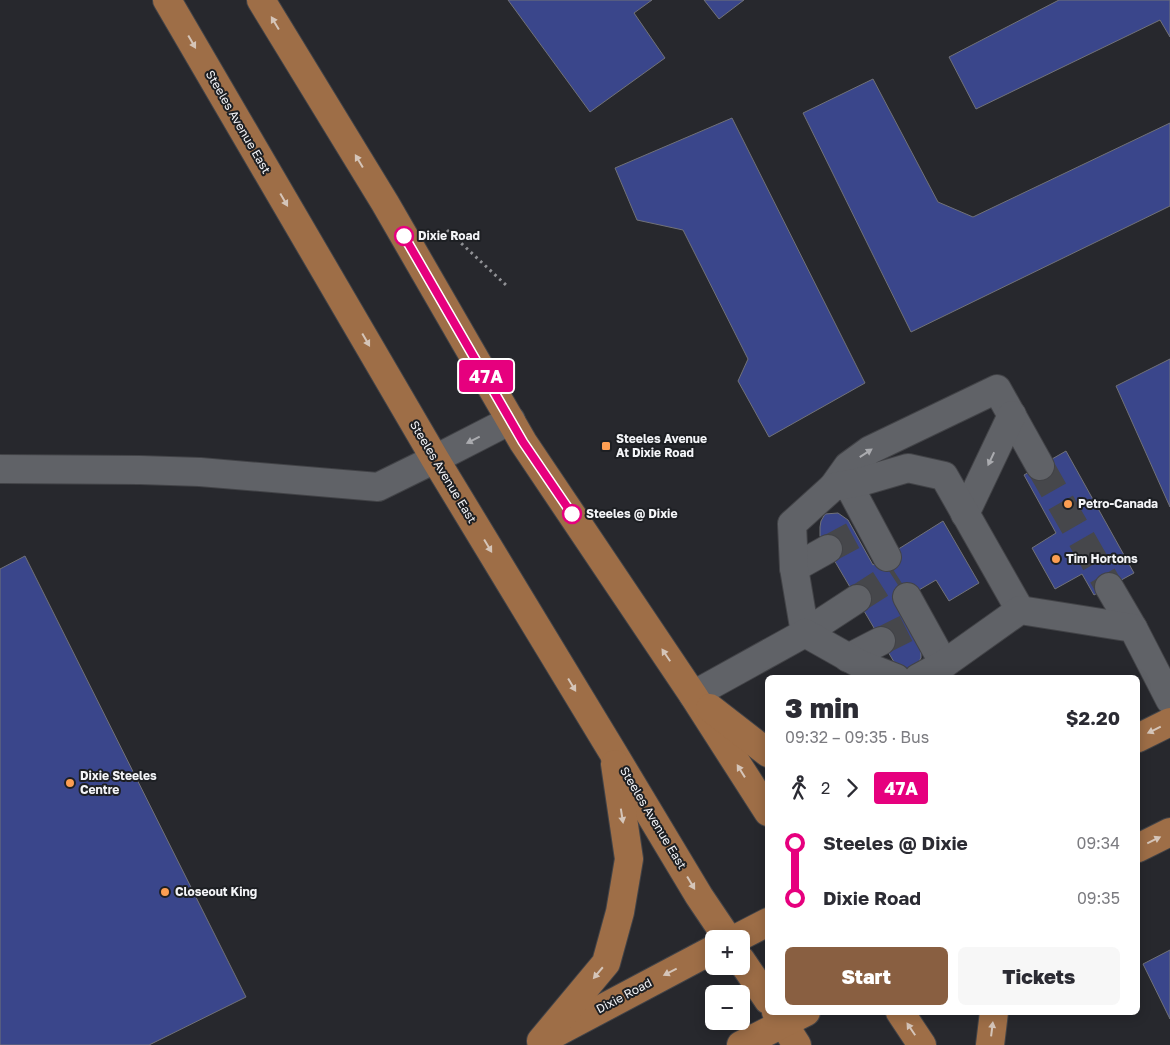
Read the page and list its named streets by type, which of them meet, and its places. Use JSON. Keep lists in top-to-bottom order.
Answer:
{
  "streets": {
    "main road": ["Steeles Avenue East", "Dixie Road"]
  },
  "one_way": ["Dixie Road"],
  "places": {
    "other": [
      "Dixie Road",
      "Petro-Canada",
      "Steeles @ Dixie",
      "Tim Hortons",
      "Dixie Steeles Centre",
      "Closeout King"
    ],
    "transit": ["Steeles Avenue At Dixie Road"]
  },
  "lines": ["bus line 47A"],
  "page": {
    "on_map": "47A",
    "heading": ["3 min", "09:32 – 09:35 · Bus", "$2.20"],
    "legs": ["2", "47A"],
    "list": [
      {
        "name": "Steeles @ Dixie",
        "value": "09:34"
      },
      {
        "name": "Dixie Road",
        "value": "09:35"
      }
    ],
    "map_buttons": ["+", "−"],
    "buttons": ["Start", "Tickets"]
  }
}
